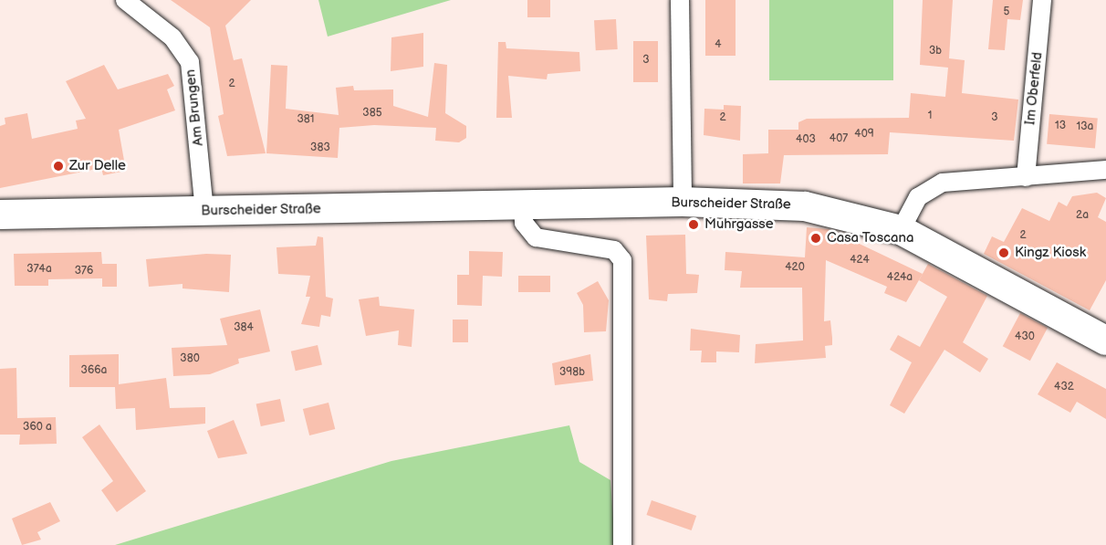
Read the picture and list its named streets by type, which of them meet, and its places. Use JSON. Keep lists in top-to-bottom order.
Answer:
{
  "streets": {
    "main road": ["Burscheider Straße"],
    "street": ["Im Oberfeld", "Am Brungen"]
  },
  "crossings": [
    ["Am Brungen", "Burscheider Straße"]
  ],
  "places": [
    "Zur Delle",
    "Muhrgasse",
    "Casa Toscana",
    "Kingz Kiosk"
  ],
  "house_numbers": [
    "5",
    "4",
    "3b",
    "3",
    "2",
    "385",
    "1",
    "2",
    "3",
    "381",
    "13",
    "13a",
    "409",
    "407",
    "403",
    "383",
    "2a",
    "2",
    "424",
    "420",
    "374a",
    "376",
    "424a",
    "384",
    "430",
    "380",
    "366a",
    "398b",
    "432",
    "360 a"
  ]
}
